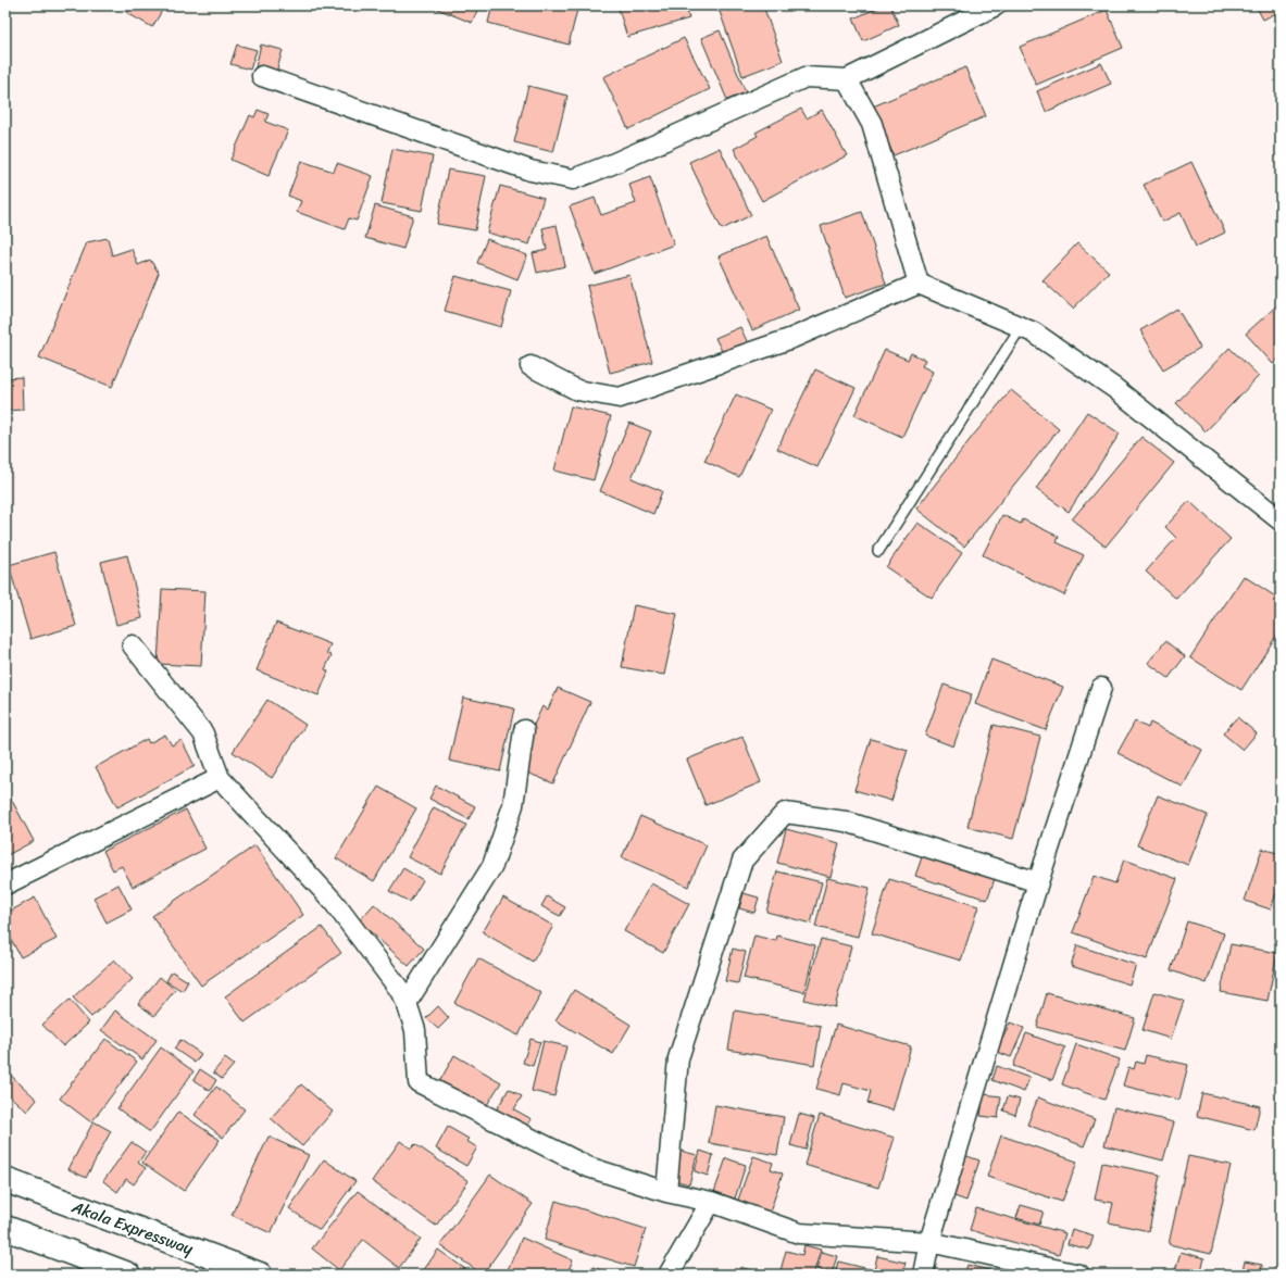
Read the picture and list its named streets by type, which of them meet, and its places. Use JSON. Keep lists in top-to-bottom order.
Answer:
{
  "streets": {
    "main road": ["Akala Expressway"]
  }
}
